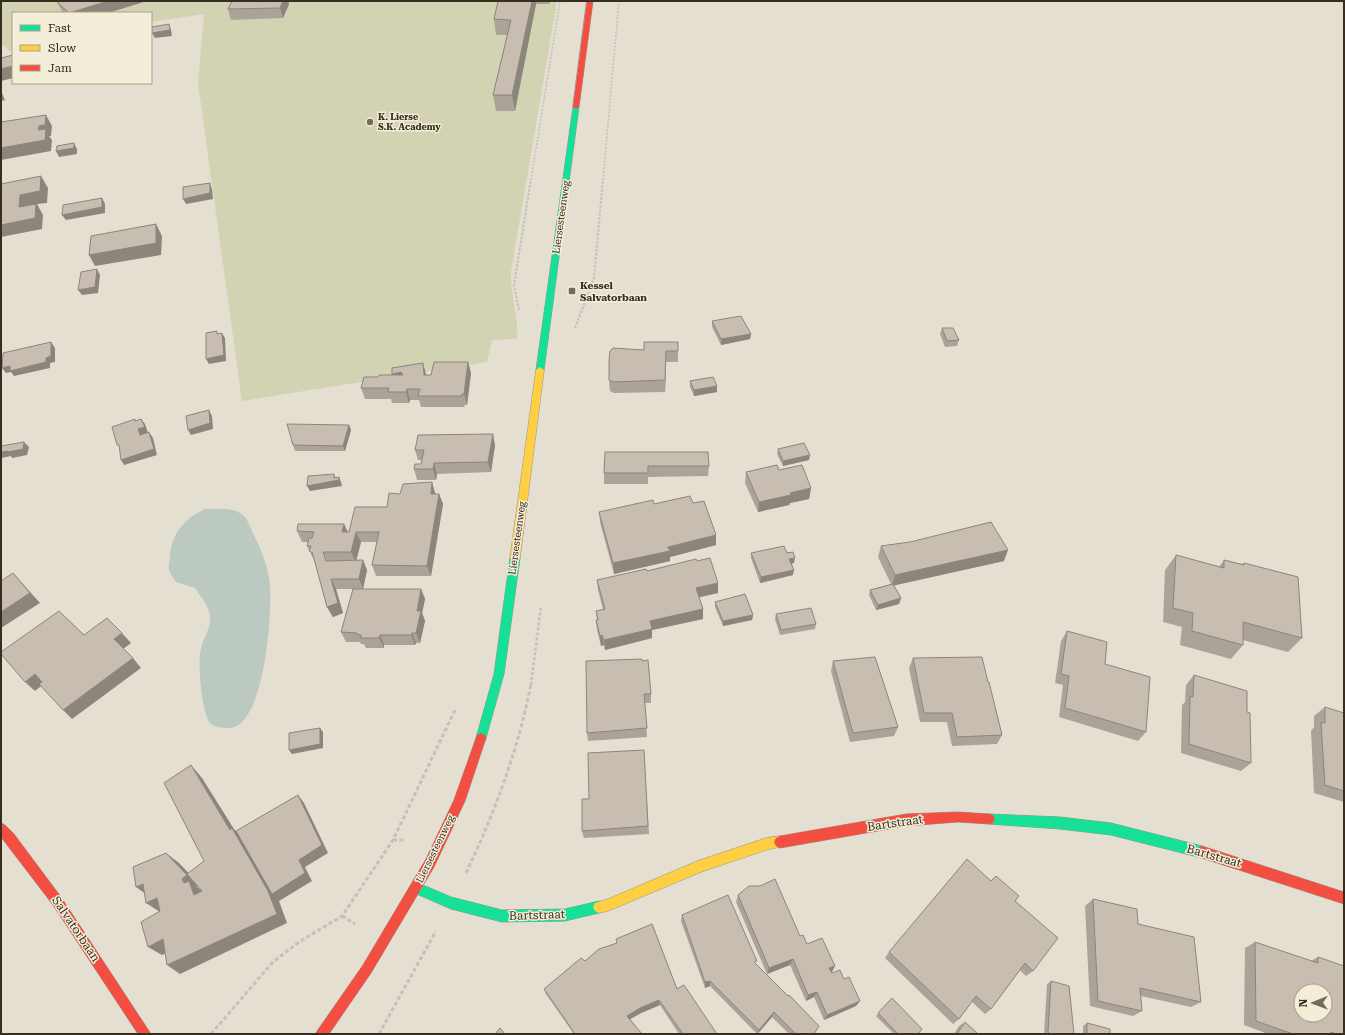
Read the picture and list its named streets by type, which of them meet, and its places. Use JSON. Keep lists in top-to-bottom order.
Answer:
{
  "streets": {
    "main road": ["Liersesteenweg", "Bartstraat", "Salvatorbaan"]
  },
  "crossings": [
    ["Liersesteenweg", "Bartstraat"]
  ],
  "places": {
    "other": ["K. Lierse S.K. Academy"],
    "transit": ["Kessel Salvatorbaan"]
  },
  "legend": ["Fast", "Slow", "Jam"],
  "north": "left"
}
